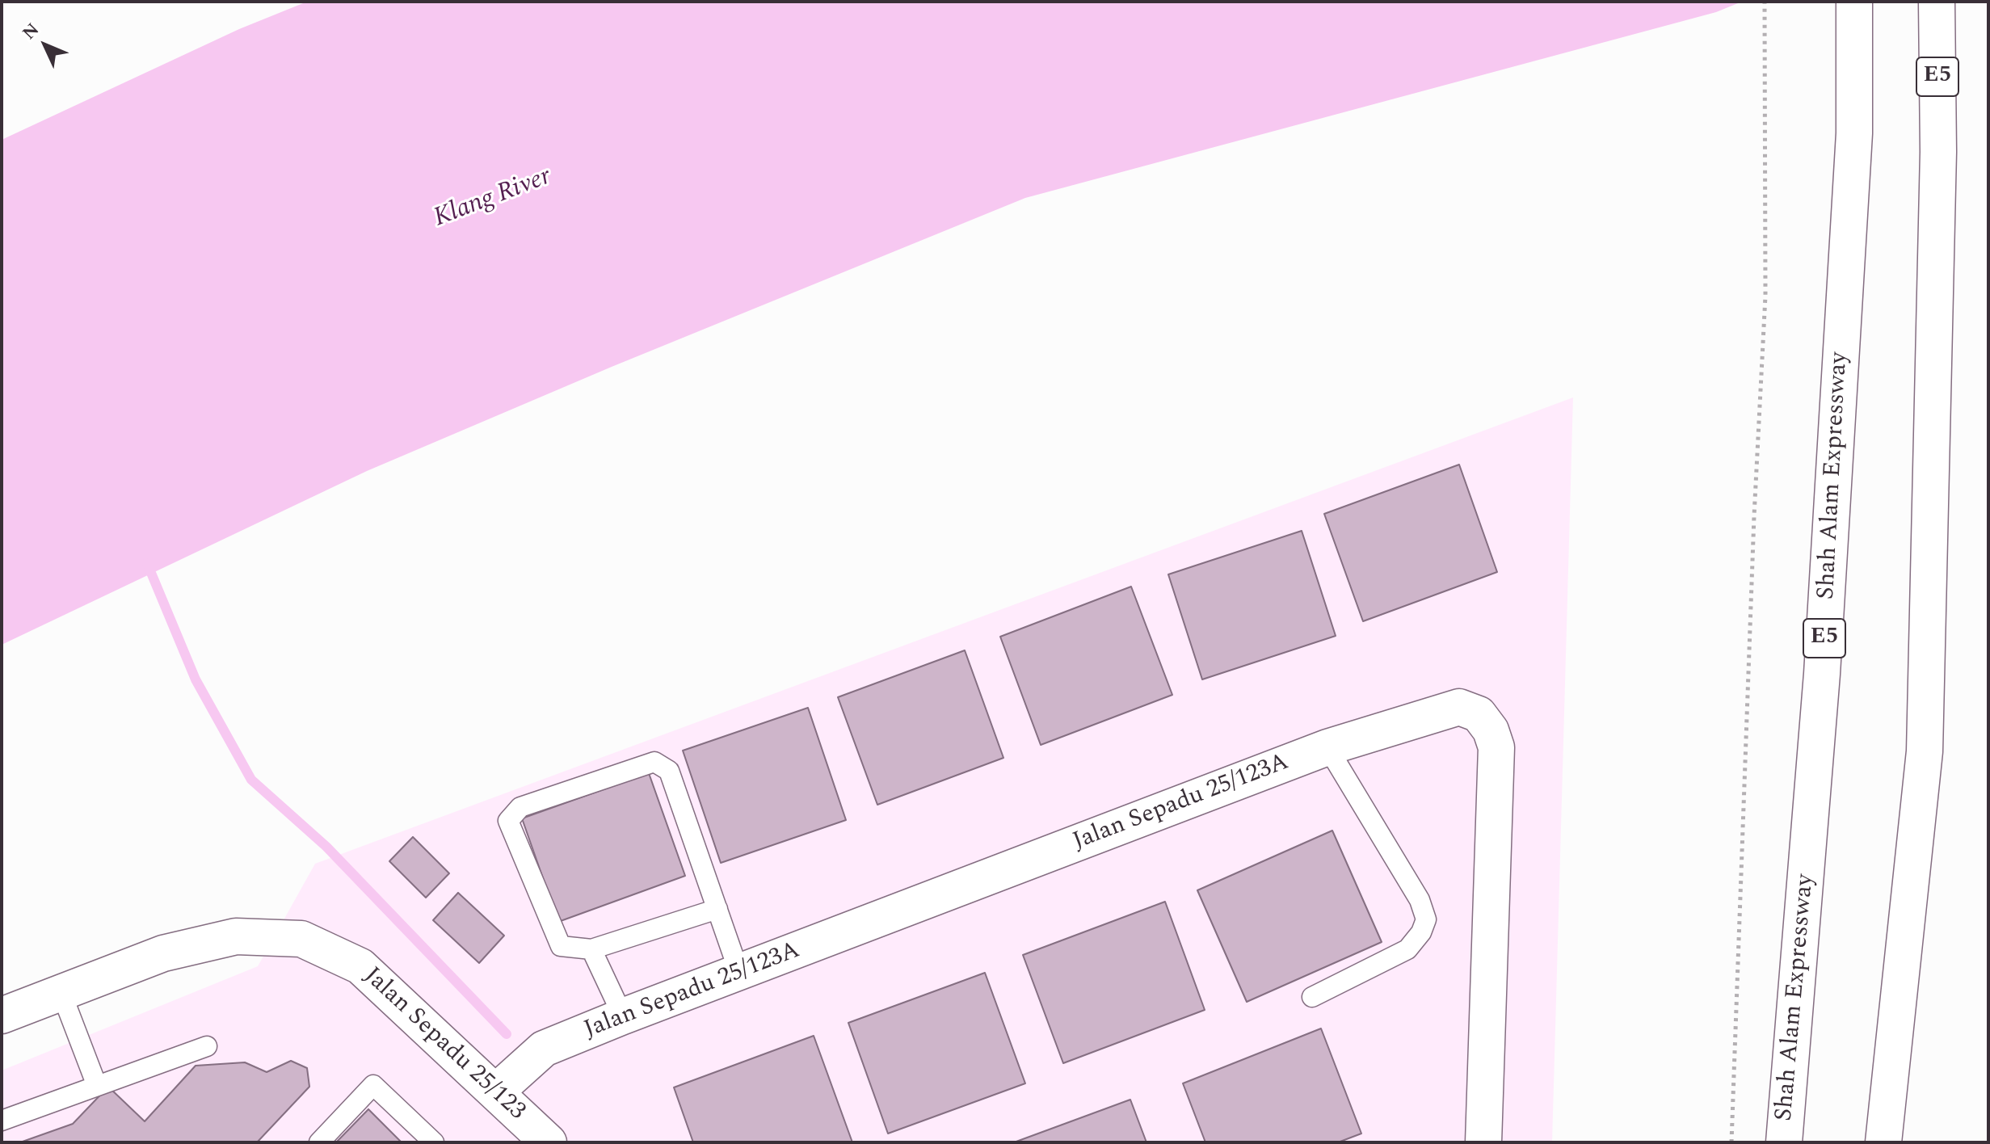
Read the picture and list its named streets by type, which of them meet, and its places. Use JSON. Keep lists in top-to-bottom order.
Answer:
{
  "streets": {
    "main road": [
      "E5",
      "Shah Alam Expressway",
      "Jalan Sepadu 25/123A",
      "Jalan Sepadu 25/123"
    ]
  },
  "crossings": [
    ["Jalan Sepadu 25/123A", "Jalan Sepadu 25/123"]
  ],
  "water": ["Klang River"],
  "north": "top left"
}
